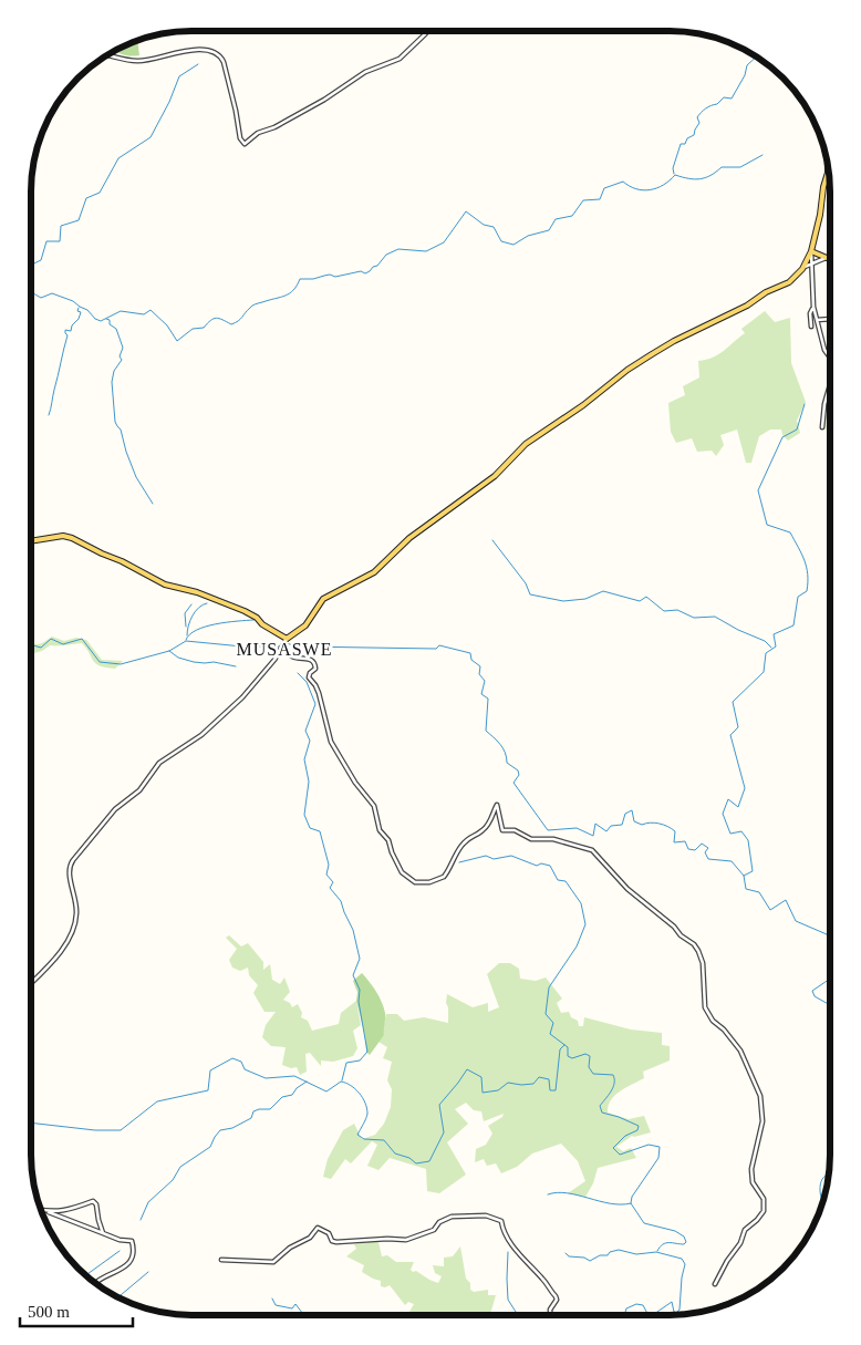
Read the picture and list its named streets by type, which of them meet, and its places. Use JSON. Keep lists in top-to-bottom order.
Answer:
{
  "districts": ["MUSASWE"],
  "scale_bar": "500 m"
}
